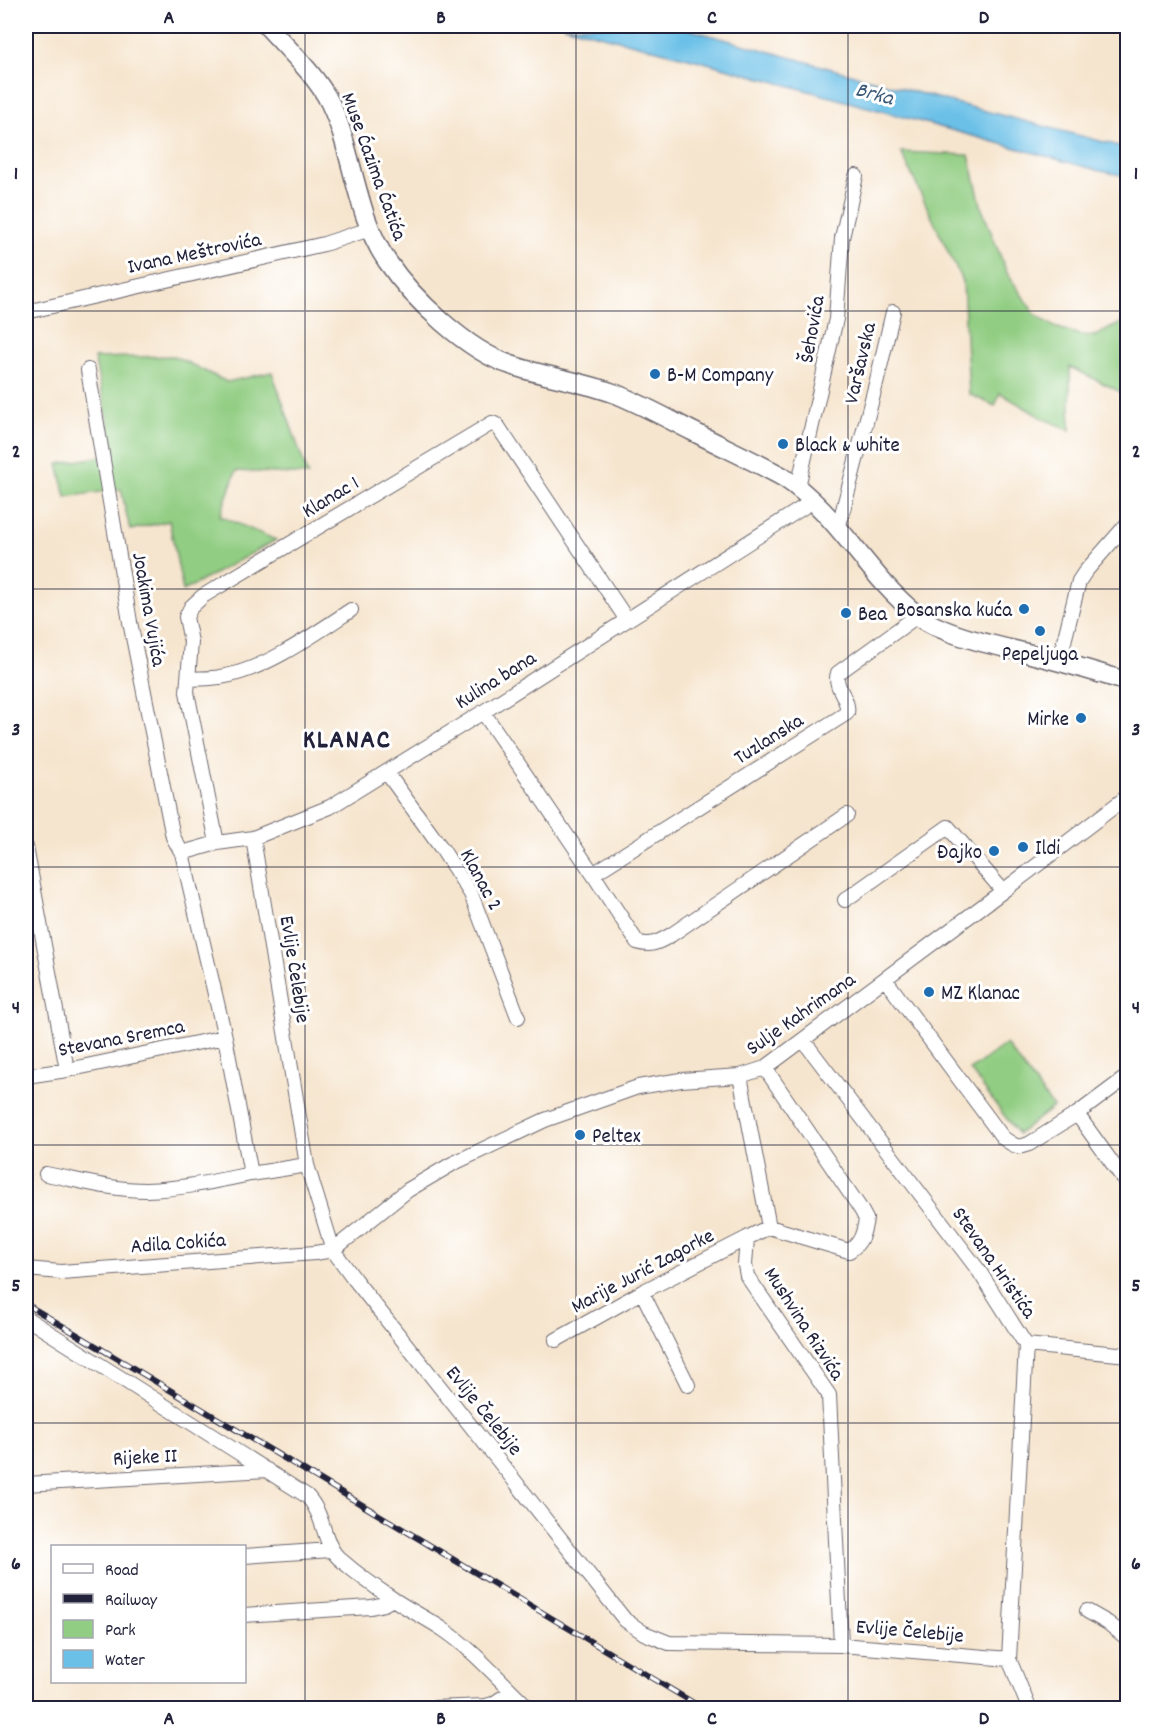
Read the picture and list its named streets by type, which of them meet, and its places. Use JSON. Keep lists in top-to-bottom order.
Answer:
{
  "streets": {
    "main road": ["Muse Ćazima Ćatića"],
    "street": [
      "Ivana Meštrovića",
      "Šehovića",
      "Varšavska",
      "Klanac 1",
      "Joakima Vujića",
      "Kulina bana",
      "Tuzlanska",
      "Klanac 2",
      "Evlije Čelebije",
      "Sulje Kahrimana",
      "Stevana Sremca",
      "Adila Cokića",
      "Stevana Hristića",
      "Marije Jurić Zagorke",
      "Mushvina Rizvića",
      "Rijeke II"
    ]
  },
  "crossings": [
    ["Muse Ćazima Ćatića", "Ivana Meštrovića"],
    ["Muse Ćazima Ćatića", "Šehovića"],
    ["Muse Ćazima Ćatića", "Varšavska"],
    ["Muse Ćazima Ćatića", "Kulina bana"],
    ["Muse Ćazima Ćatića", "Tuzlanska"],
    ["Klanac 1", "Kulina bana"],
    ["Joakima Vujića", "Kulina bana"],
    ["Joakima Vujića", "Stevana Sremca"],
    ["Kulina bana", "Klanac 2"],
    ["Kulina bana", "Evlije Čelebije"],
    ["Evlije Čelebije", "Sulje Kahrimana"],
    ["Evlije Čelebije", "Adila Cokića"],
    ["Evlije Čelebije", "Stevana Hristića"],
    ["Evlije Čelebije", "Mushvina Rizvića"],
    ["Sulje Kahrimana", "Adila Cokića"],
    ["Sulje Kahrimana", "Stevana Hristića"],
    ["Marije Jurić Zagorke", "Mushvina Rizvića"]
  ],
  "districts": ["KLANAC"],
  "water": ["Brka"],
  "places": [
    "B-M Company",
    "Black & white",
    "Bosanska kuća",
    "Bea",
    "Pepeljuga",
    "Mirke",
    "Ildi",
    "Đajko",
    "MZ Klanac",
    "Peltex"
  ],
  "legend": [
    "Road",
    "Railway",
    "Park",
    "Water"
  ],
  "grid": {
    "columns": [
      "A",
      "B",
      "C",
      "D"
    ],
    "rows": [
      "1",
      "2",
      "3",
      "4",
      "5",
      "6"
    ]
  }
}
